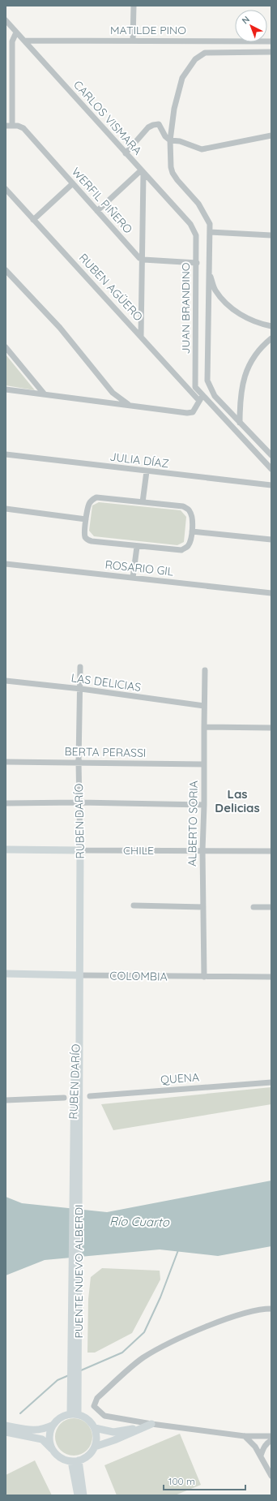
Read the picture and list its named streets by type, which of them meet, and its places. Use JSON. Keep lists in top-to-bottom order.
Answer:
{
  "streets": {
    "main road": [
      "RUBEN DARÍO",
      "CHILE",
      "COLOMBIA",
      "PUENTE NUEVO ALBERDI"
    ],
    "street": [
      "MATILDE PINO",
      "CARLOS VISMARA",
      "WERFIL PIÑERO",
      "RUBEN AGÜERO",
      "JUAN BRANDINO",
      "JULIA DÍAZ",
      "ROSARIO GIL",
      "LAS DELICIAS",
      "BERTA PERASSI",
      "ALBERTO SORIA",
      "QUENA"
    ]
  },
  "crossings": [
    ["MATILDE PINO", "CARLOS VISMARA"],
    ["CARLOS VISMARA", "JUAN BRANDINO"],
    ["LAS DELICIAS", "RUBEN DARÍO"],
    ["LAS DELICIAS", "ALBERTO SORIA"],
    ["BERTA PERASSI", "RUBEN DARÍO"],
    ["BERTA PERASSI", "ALBERTO SORIA"],
    ["RUBEN DARÍO", "CHILE"],
    ["RUBEN DARÍO", "COLOMBIA"],
    ["RUBEN DARÍO", "PUENTE NUEVO ALBERDI"],
    ["ALBERTO SORIA", "CHILE"],
    ["ALBERTO SORIA", "COLOMBIA"]
  ],
  "districts": ["Las Delicias"],
  "water": ["Río Cuarto"],
  "scale_bar": "100 m",
  "north": "top left"
}
